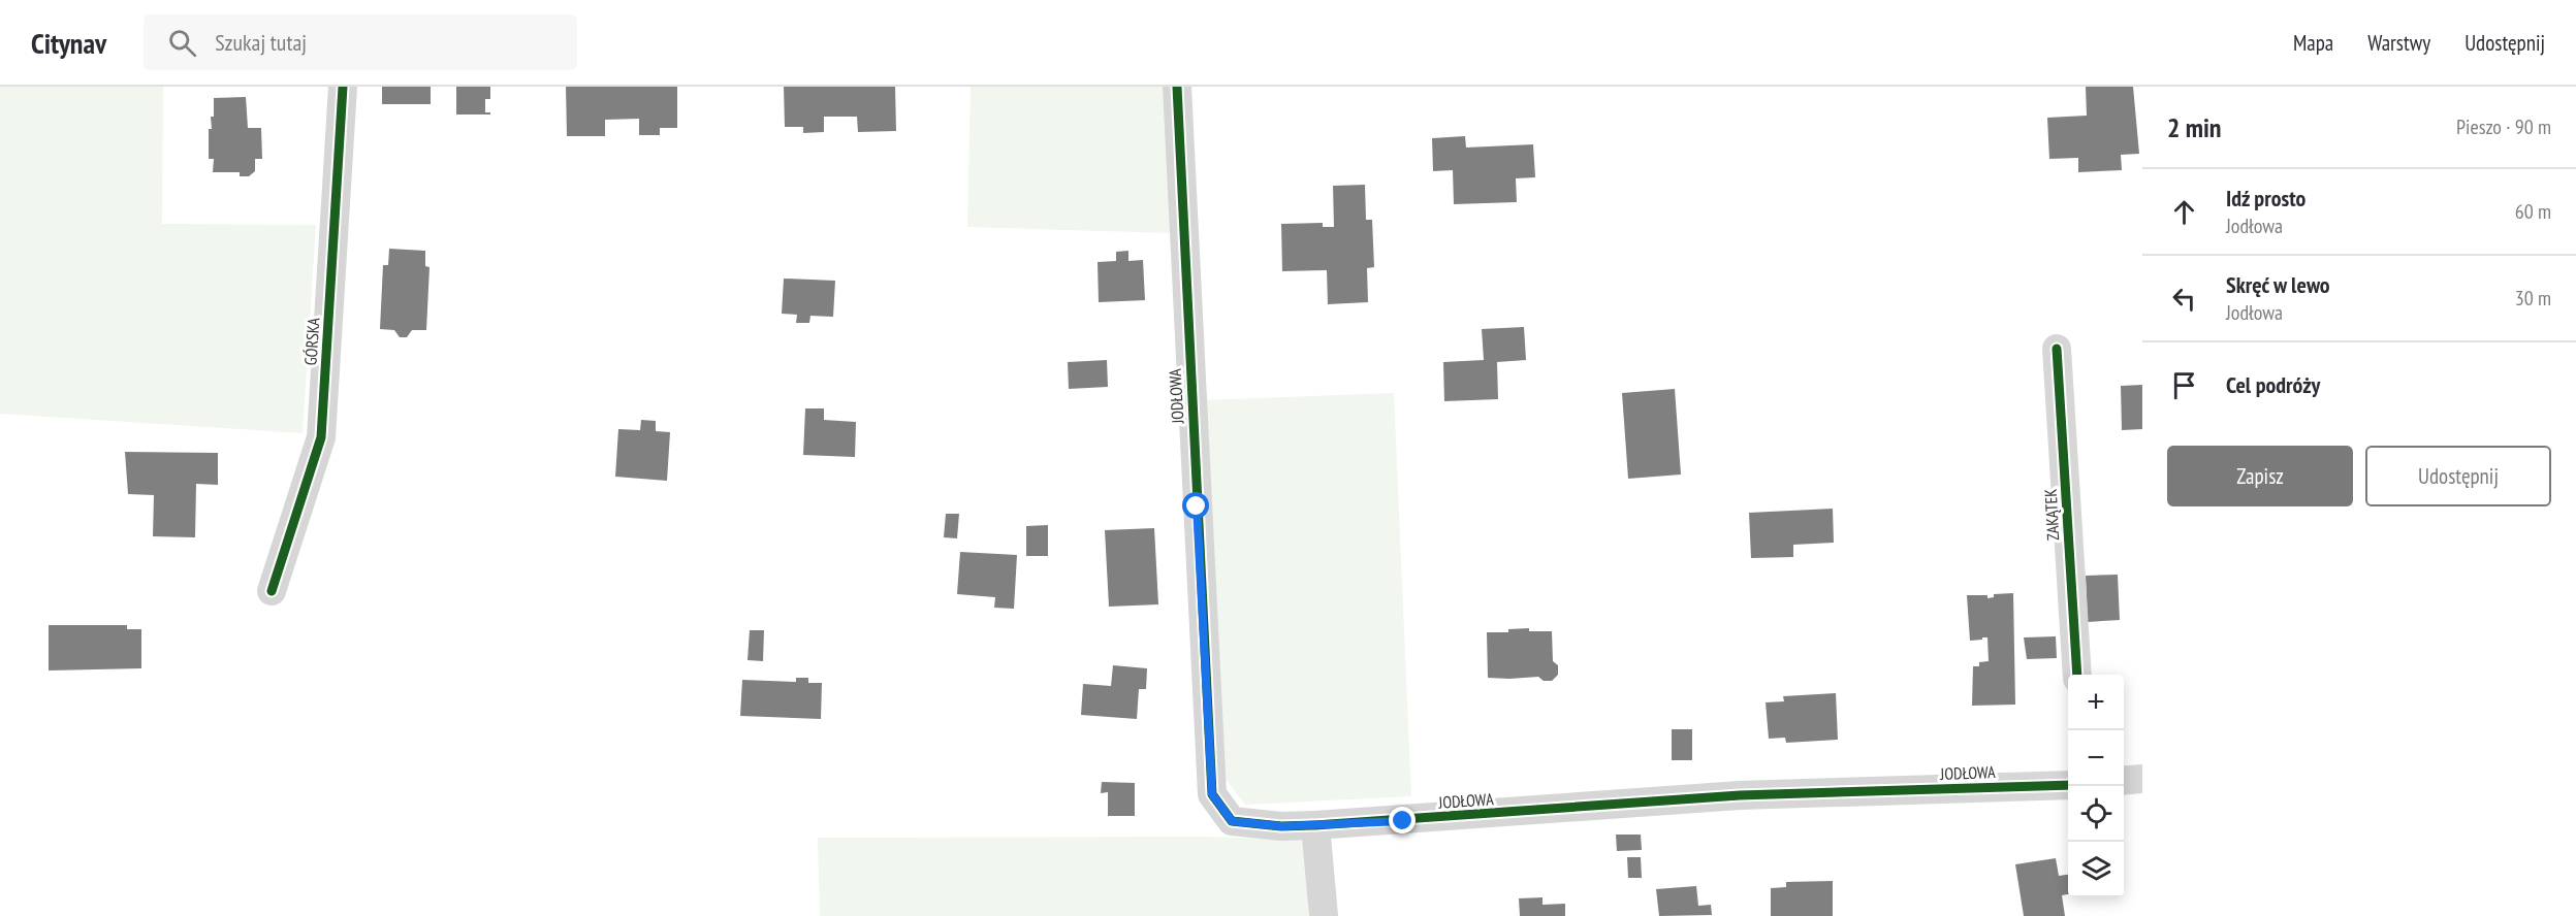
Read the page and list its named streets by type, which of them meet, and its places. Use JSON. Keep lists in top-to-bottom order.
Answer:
{
  "streets": {
    "street": ["GÓRSKA", "JODŁOWA", "ZAKĄTEK"]
  },
  "page": {
    "header": "Citynav",
    "search": "Szukaj tutaj",
    "nav": ["Mapa", "Warstwy", "Udostępnij"],
    "heading": ["2 min", "Pieszo · 90 m"],
    "list": [
      ["Idź prosto", "Jodłowa", "60 m"],
      ["Skręć w lewo", "Jodłowa", "30 m"],
      "Cel podróży"
    ],
    "buttons": ["Zapisz", "Udostępnij"],
    "map_buttons": ["+", "−"]
  }
}
